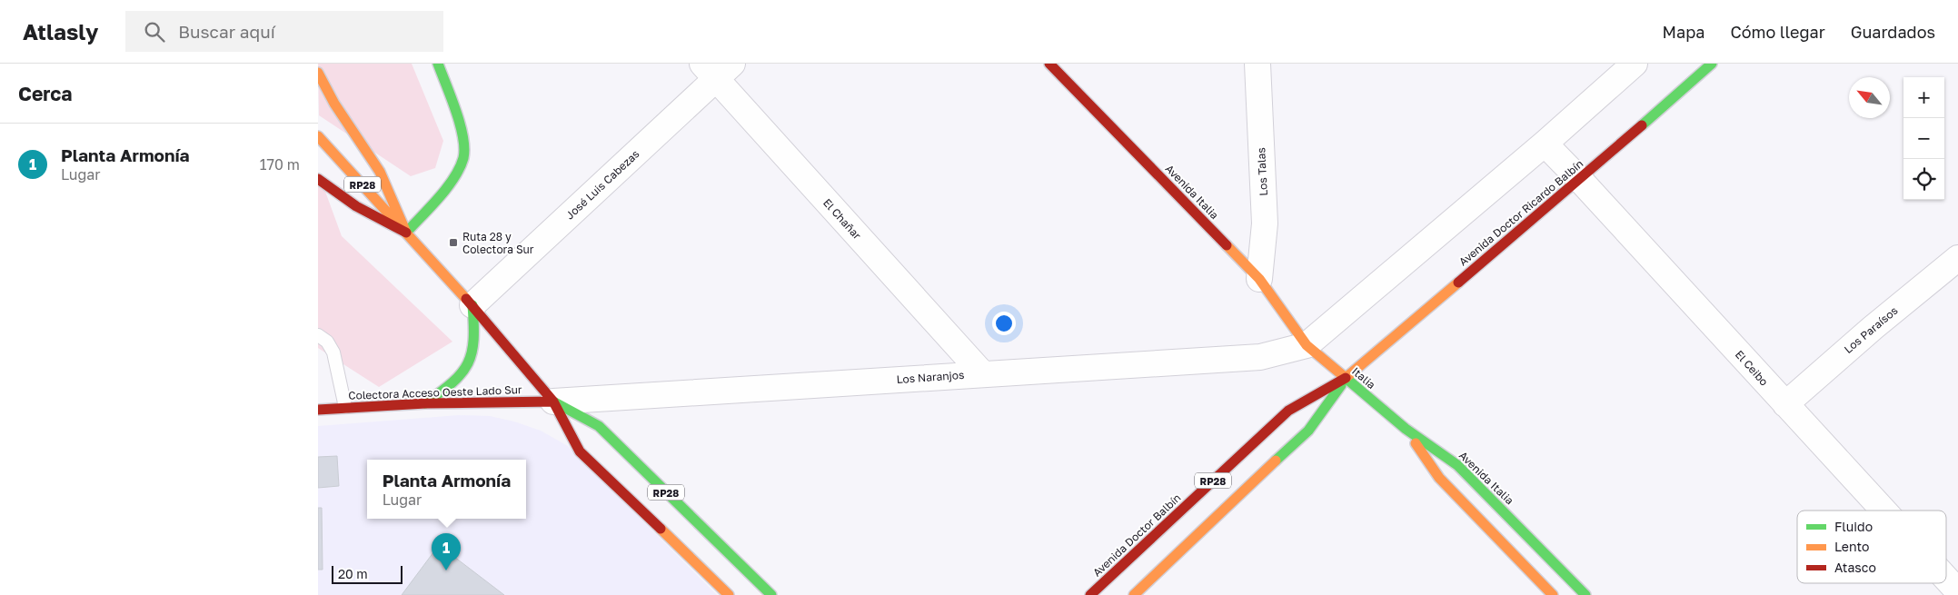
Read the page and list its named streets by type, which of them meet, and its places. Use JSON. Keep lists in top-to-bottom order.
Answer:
{
  "streets": {
    "main road": [
      "RP28",
      "Avenida Italia",
      "Avenida Doctor Ricardo Balbín",
      "Italia",
      "Colectora Acceso Oeste Lado Sur",
      "Avenida Doctor Balbín"
    ],
    "street": [
      "Los Talas",
      "José Luis Cabezas",
      "El Chañar",
      "Los Paraísos",
      "El Ceibo",
      "Los Naranjos"
    ]
  },
  "crossings": [
    ["Los Talas", "Avenida Italia"],
    ["RP28", "José Luis Cabezas"],
    ["RP28", "Avenida Doctor Ricardo Balbín"],
    ["RP28", "Los Naranjos"],
    ["RP28", "Italia"],
    ["RP28", "Colectora Acceso Oeste Lado Sur"],
    ["RP28", "Avenida Doctor Balbín"],
    ["José Luis Cabezas", "El Chañar"],
    ["Avenida Italia", "Los Naranjos"],
    ["Avenida Italia", "Italia"],
    ["Avenida Doctor Ricardo Balbín", "El Ceibo"],
    ["Avenida Doctor Ricardo Balbín", "Italia"],
    ["Avenida Doctor Ricardo Balbín", "Avenida Doctor Balbín"],
    ["El Chañar", "Los Naranjos"],
    ["Los Paraísos", "El Ceibo"],
    ["Los Naranjos", "Italia"],
    ["Los Naranjos", "Colectora Acceso Oeste Lado Sur"],
    ["Italia", "Avenida Doctor Balbín"]
  ],
  "places": {
    "transit": ["Ruta 28 y Colectora Sur"]
  },
  "legend": ["Fluido", "Lento", "Atasco"],
  "scale_bar": "20 m",
  "north": "top left",
  "page": {
    "header": "Atlasly",
    "search": "Buscar aquí",
    "nav": ["Mapa", "Cómo llegar", "Guardados"],
    "heading": "Cerca",
    "map_buttons": ["+", "−"],
    "list": [
      {
        "mark": "1",
        "name": "Planta Armonía",
        "note": "Lugar",
        "value": "170 m"
      }
    ],
    "popup": ["Planta Armonía", "Lugar"],
    "pins": "1",
    "scale": "20 m"
  }
}
